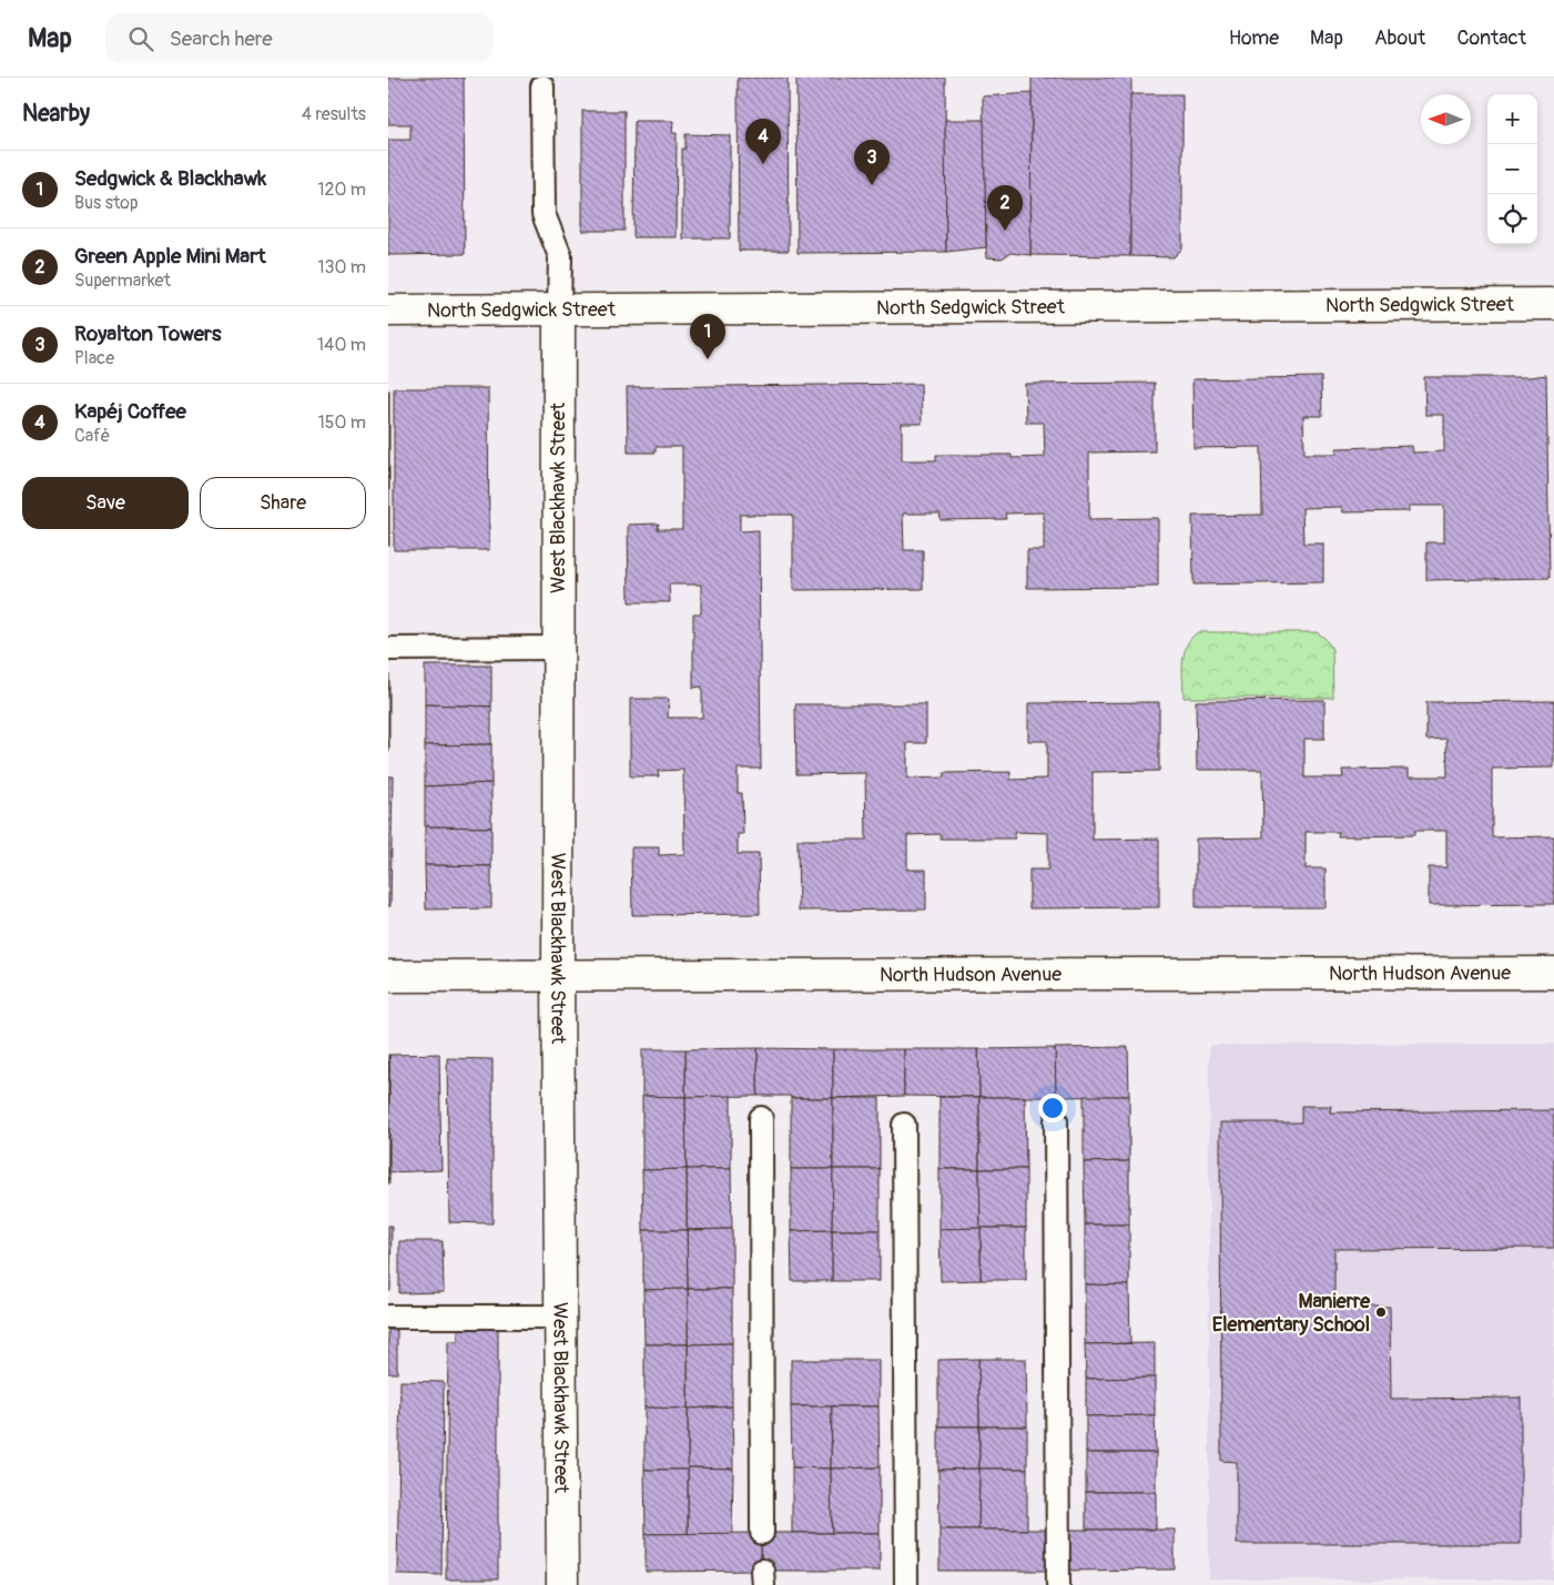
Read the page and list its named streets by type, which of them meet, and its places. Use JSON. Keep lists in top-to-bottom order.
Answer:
{
  "streets": {
    "street": ["North Sedgwick Street", "West Blackhawk Street", "North Hudson Avenue"]
  },
  "crossings": [
    ["North Sedgwick Street", "West Blackhawk Street"],
    ["West Blackhawk Street", "North Hudson Avenue"]
  ],
  "places": ["Manierre Elementary School"],
  "north": "left",
  "page": {
    "header": "Map",
    "search": "Search here",
    "nav": [
      "Home",
      "Map",
      "About",
      "Contact"
    ],
    "heading": ["Nearby", "4 results"],
    "map_buttons": ["+", "−"],
    "pins": [
      "4",
      "3",
      "2",
      "1"
    ],
    "list": [
      {
        "mark": "1",
        "name": "Sedgwick & Blackhawk",
        "note": "Bus stop",
        "value": "120 m"
      },
      {
        "mark": "2",
        "name": "Green Apple Mini Mart",
        "note": "Supermarket",
        "value": "130 m"
      },
      {
        "mark": "3",
        "name": "Royalton Towers",
        "note": "Place",
        "value": "140 m"
      },
      {
        "mark": "4",
        "name": "Kapéj Coffee",
        "note": "Café",
        "value": "150 m"
      }
    ],
    "buttons": ["Save", "Share"]
  }
}
